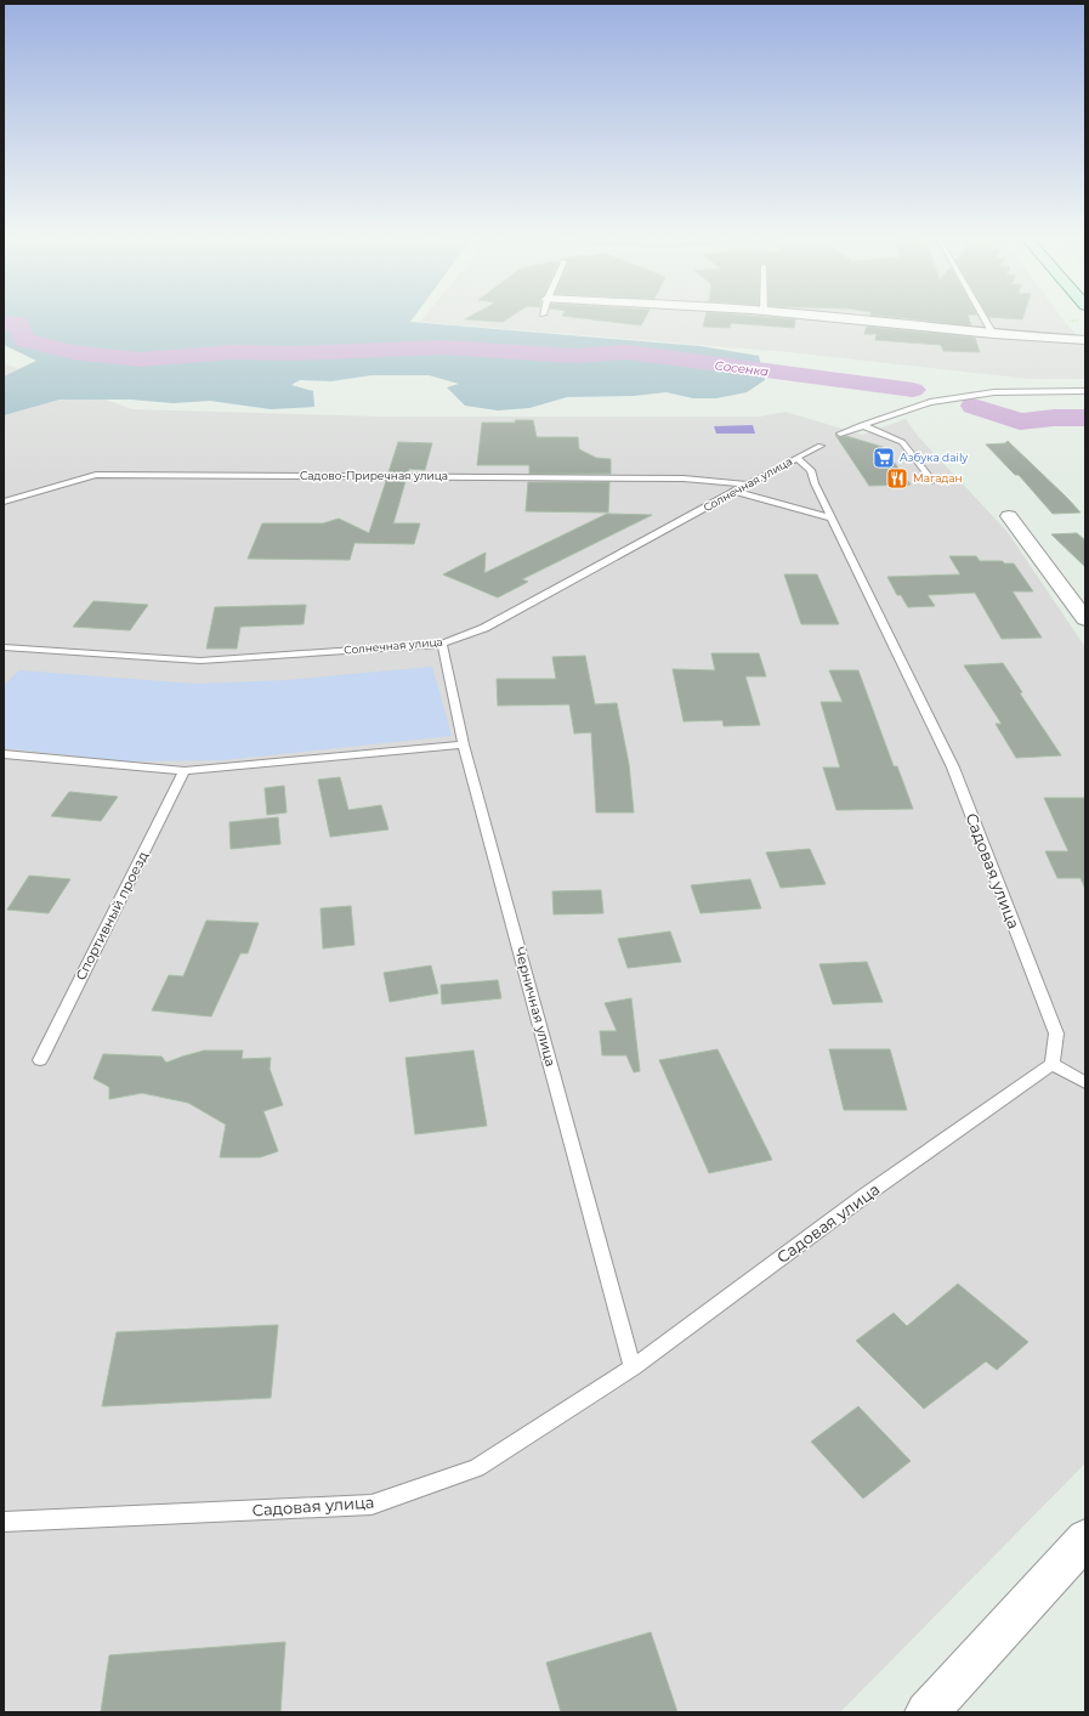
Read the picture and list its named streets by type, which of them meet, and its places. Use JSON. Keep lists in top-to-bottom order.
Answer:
{
  "streets": {
    "lane": [
      "Садово-Приречная улица",
      "Солнечная улица",
      "Садовая улица",
      "Спортивный проезд",
      "Черничная улица"
    ]
  },
  "crossings": [
    ["Садово-Приречная улица", "Солнечная улица"],
    ["Солнечная улица", "Садовая улица"],
    ["Солнечная улица", "Черничная улица"],
    ["Садовая улица", "Черничная улица"]
  ],
  "water": ["Сосенка"],
  "places": {
    "supermarket": ["Азбука daily"],
    "restaurant": ["Магадан"]
  }
}
